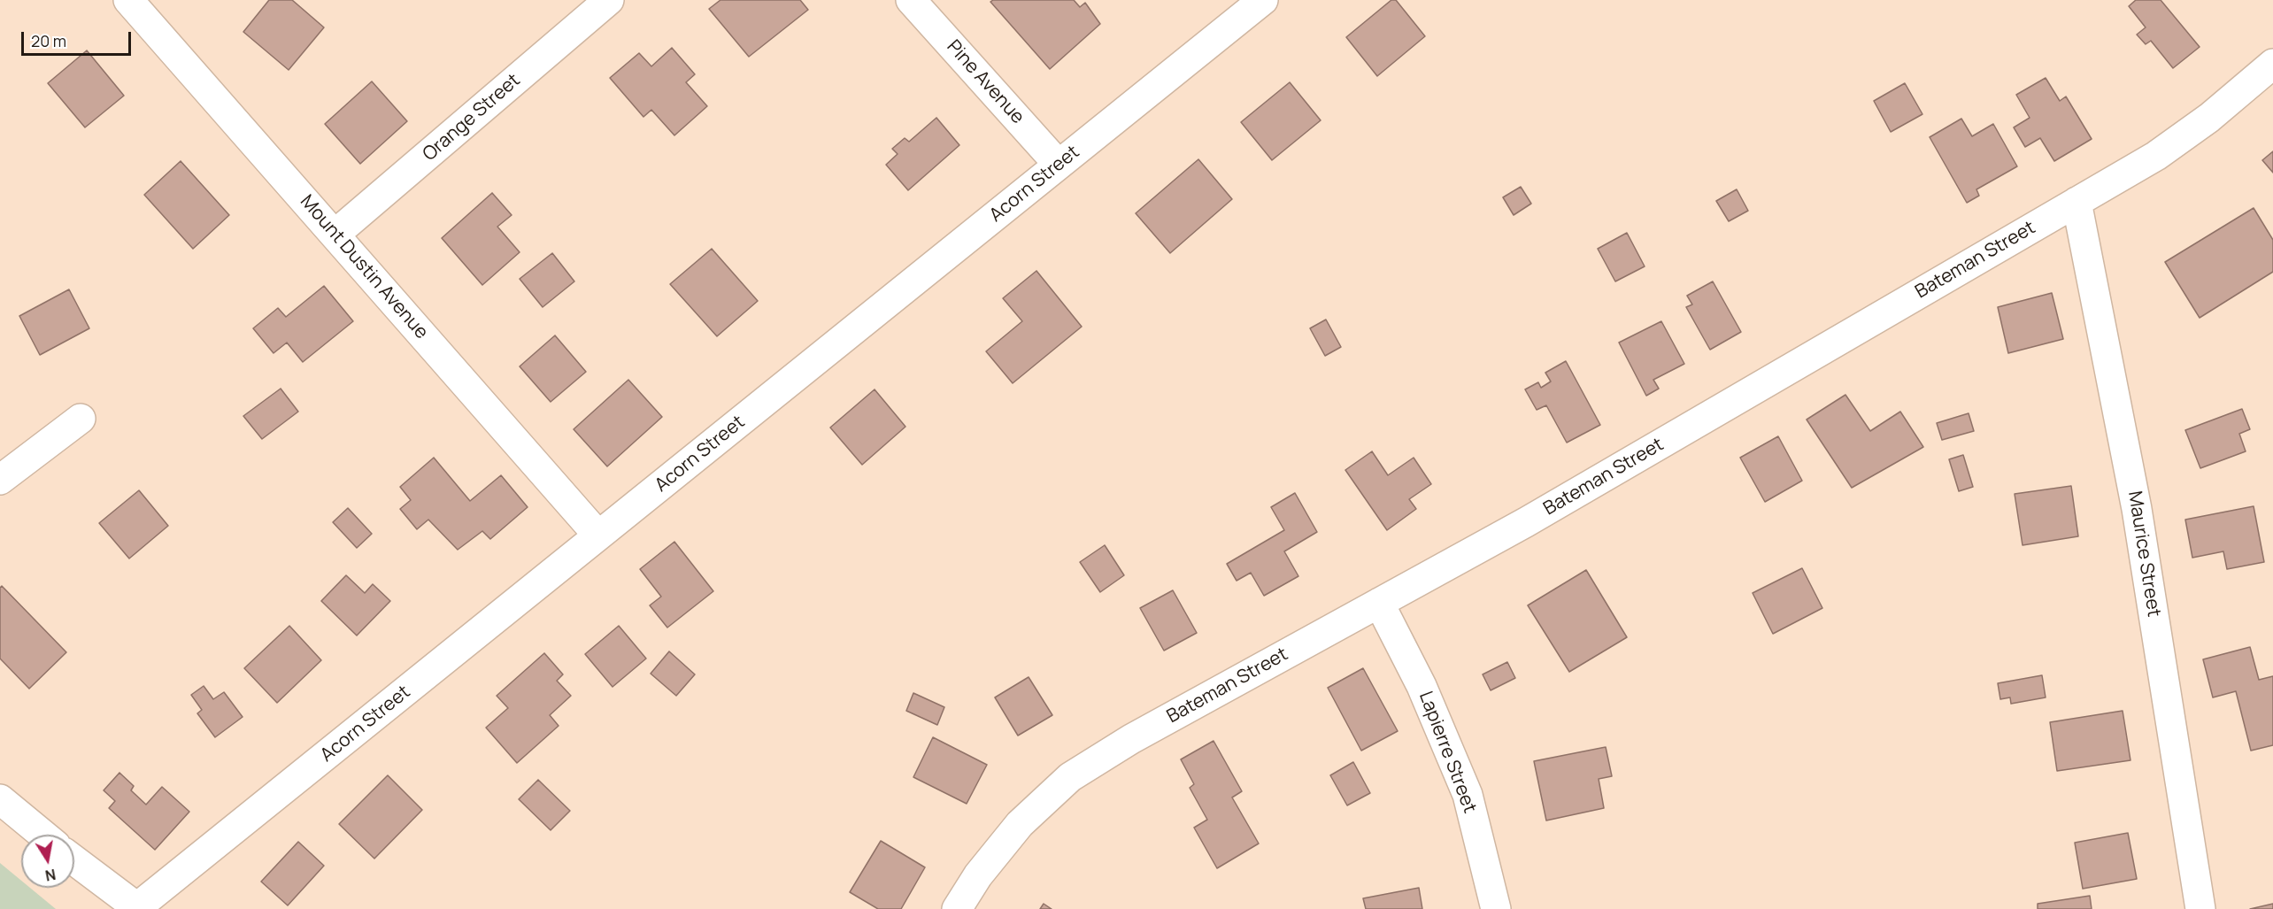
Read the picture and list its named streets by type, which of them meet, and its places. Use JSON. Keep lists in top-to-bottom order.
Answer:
{
  "streets": {
    "street": [
      "Pine Avenue",
      "Orange Street",
      "Acorn Street",
      "Bateman Street",
      "Mount Dustin Avenue",
      "Maurice Street",
      "Lapierre Street"
    ]
  },
  "crossings": [
    ["Pine Avenue", "Acorn Street"],
    ["Orange Street", "Mount Dustin Avenue"],
    ["Acorn Street", "Mount Dustin Avenue"],
    ["Bateman Street", "Maurice Street"],
    ["Bateman Street", "Lapierre Street"]
  ],
  "scale_bar": "20 m",
  "north": "bottom"
}
